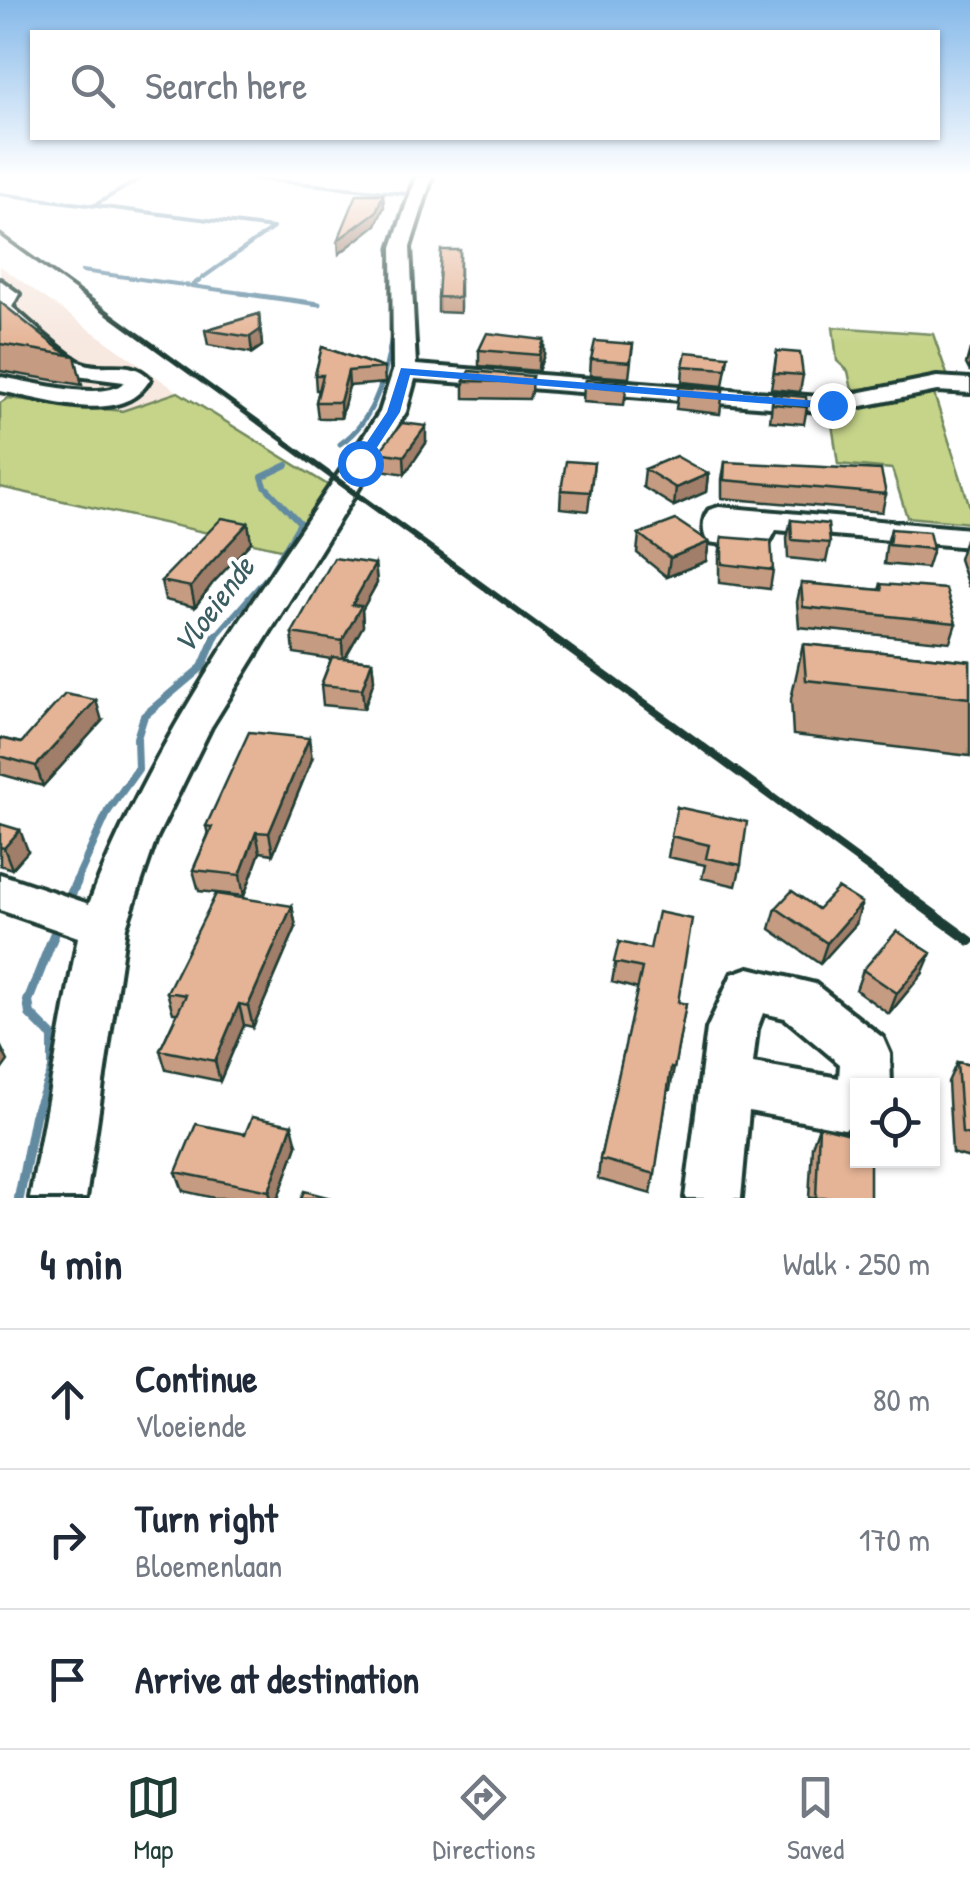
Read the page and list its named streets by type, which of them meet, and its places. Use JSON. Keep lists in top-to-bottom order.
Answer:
{
  "water": ["Vloeiende"],
  "page": {
    "search": "Search here",
    "heading": ["4 min", "Walk · 250 m"],
    "list": [
      ["Continue", "Vloeiende", "80 m"],
      ["Turn right", "Bloemenlaan", "170 m"],
      "Arrive at destination"
    ],
    "nav": ["Map", "Directions", "Saved"]
  }
}
